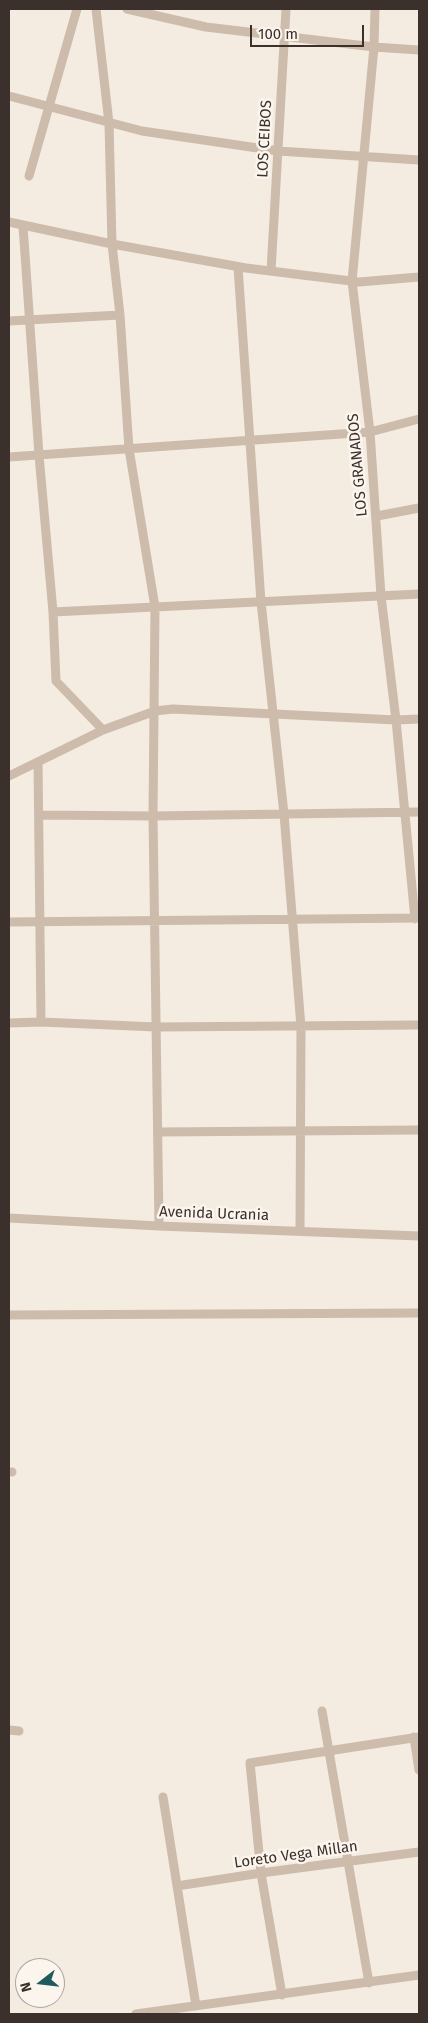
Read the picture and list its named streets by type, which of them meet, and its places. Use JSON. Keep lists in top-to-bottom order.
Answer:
{
  "streets": {
    "street": [
      "LOS CEIBOS",
      "LOS GRANADOS",
      "Avenida Ucrania",
      "Loreto Vega Millan"
    ]
  },
  "scale_bar": "100 m",
  "north": "left"
}
